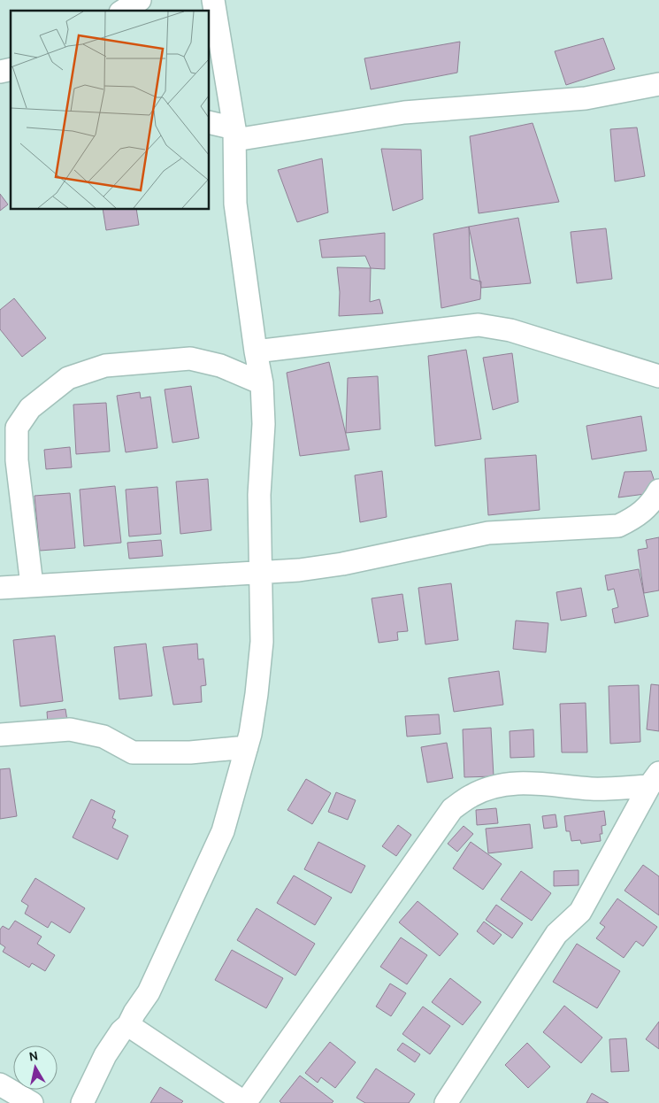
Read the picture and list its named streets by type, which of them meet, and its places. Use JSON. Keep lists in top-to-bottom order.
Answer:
{
  "north": "top"
}
